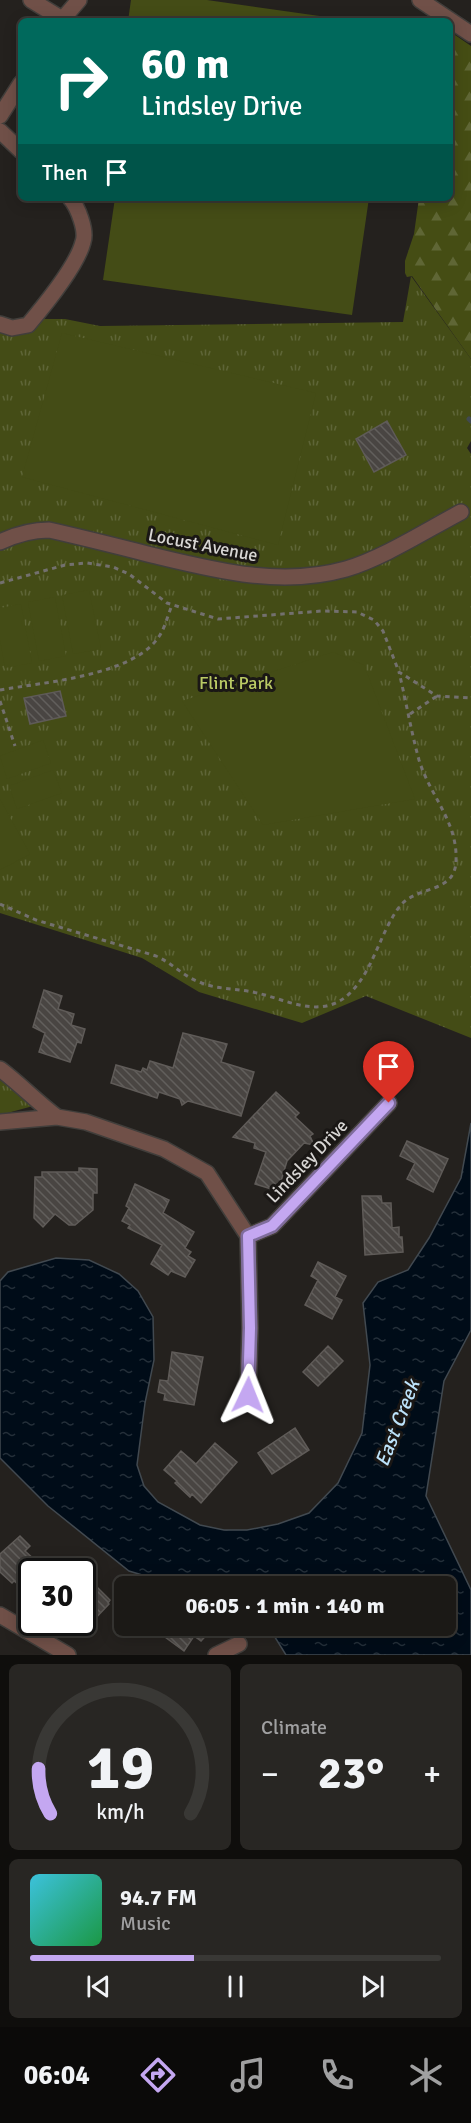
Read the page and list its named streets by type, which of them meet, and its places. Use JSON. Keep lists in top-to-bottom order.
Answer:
{
  "streets": {
    "street": ["Locust Avenue", "Lindsley Drive"]
  },
  "water": ["East Creek"],
  "parks": ["Flint Park"],
  "page": {
    "turn": ["60 m", "Lindsley Drive"],
    "then": "Then",
    "limit": "30",
    "trip": "06:05 · 1 min · 140 m",
    "tile": "Climate",
    "heat": ["−", "23°", "+"],
    "song": ["94.7 FM", "Music"],
    "tabs": "06:04",
    "gauge": ["19", "km/h"]
  }
}
